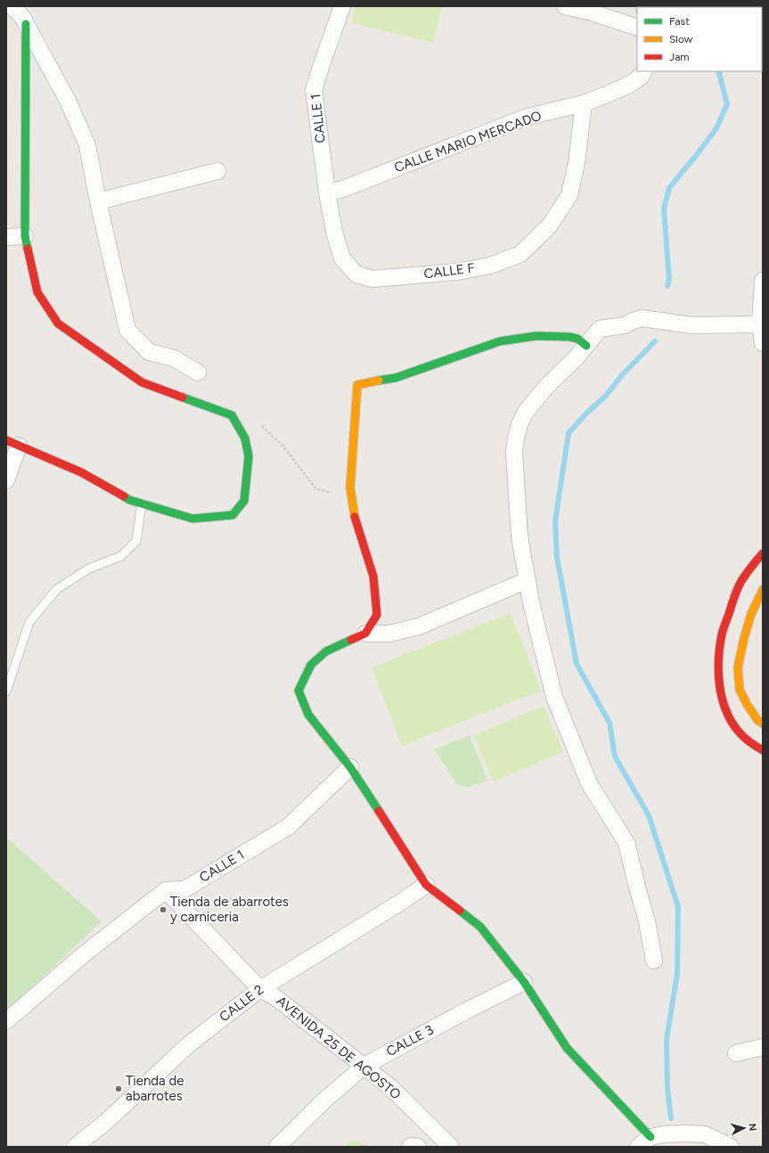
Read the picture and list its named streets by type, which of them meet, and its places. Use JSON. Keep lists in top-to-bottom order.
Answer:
{
  "streets": {
    "street": [
      "CALLE 1",
      "CALLE MARIO MERCADO",
      "CALLE F",
      "CALLE 2",
      "CALLE 3",
      "AVENIDA 25 DE AGOSTO"
    ]
  },
  "crossings": [
    ["CALLE 1", "CALLE MARIO MERCADO"],
    ["CALLE 1", "CALLE F"],
    ["CALLE 1", "AVENIDA 25 DE AGOSTO"],
    ["CALLE MARIO MERCADO", "CALLE F"],
    ["CALLE 2", "AVENIDA 25 DE AGOSTO"],
    ["CALLE 3", "AVENIDA 25 DE AGOSTO"]
  ],
  "places": ["Tienda de abarrotes y carniceria", "Tienda de abarrotes"],
  "legend": ["Fast", "Slow", "Jam"],
  "north": "right"
}
